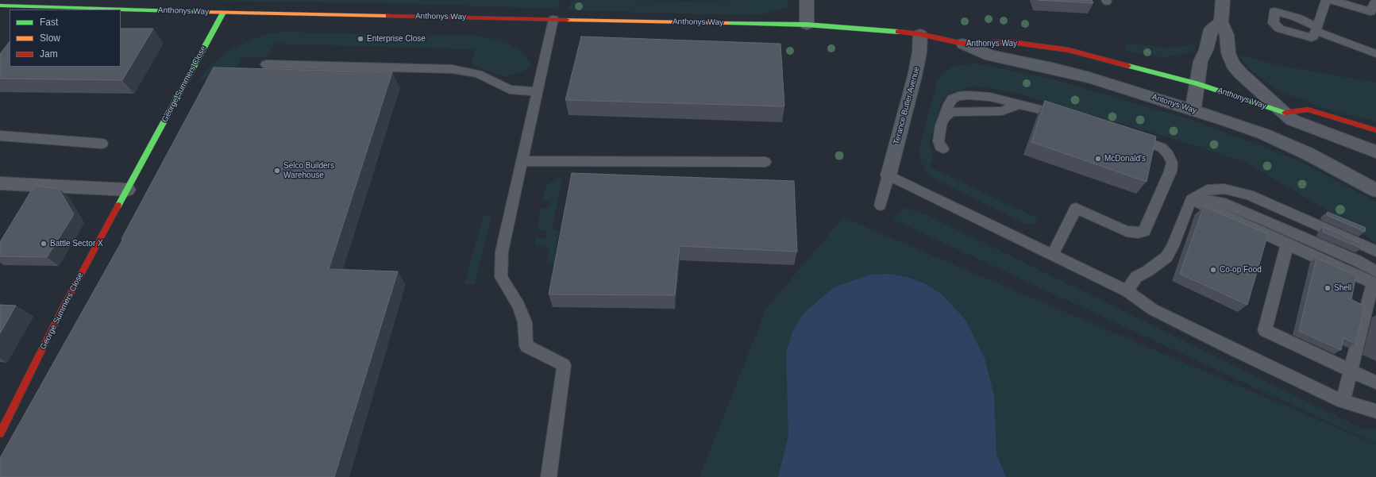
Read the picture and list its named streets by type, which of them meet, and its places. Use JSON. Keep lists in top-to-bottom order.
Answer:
{
  "streets": {
    "street": [
      "Anthonys Way",
      "George Summers Close",
      "Antonys Way",
      "Terance Butler Avenue"
    ]
  },
  "crossings": [
    ["Anthonys Way", "George Summers Close"],
    ["Anthonys Way", "Antonys Way"],
    ["Anthonys Way", "Terance Butler Avenue"]
  ],
  "places": [
    "Enterprise Close",
    "McDonald's",
    "Selco Builders Warehouse",
    "Battle Sector X",
    "Co-op Food",
    "Shell"
  ],
  "legend": ["Fast", "Slow", "Jam"]
}
